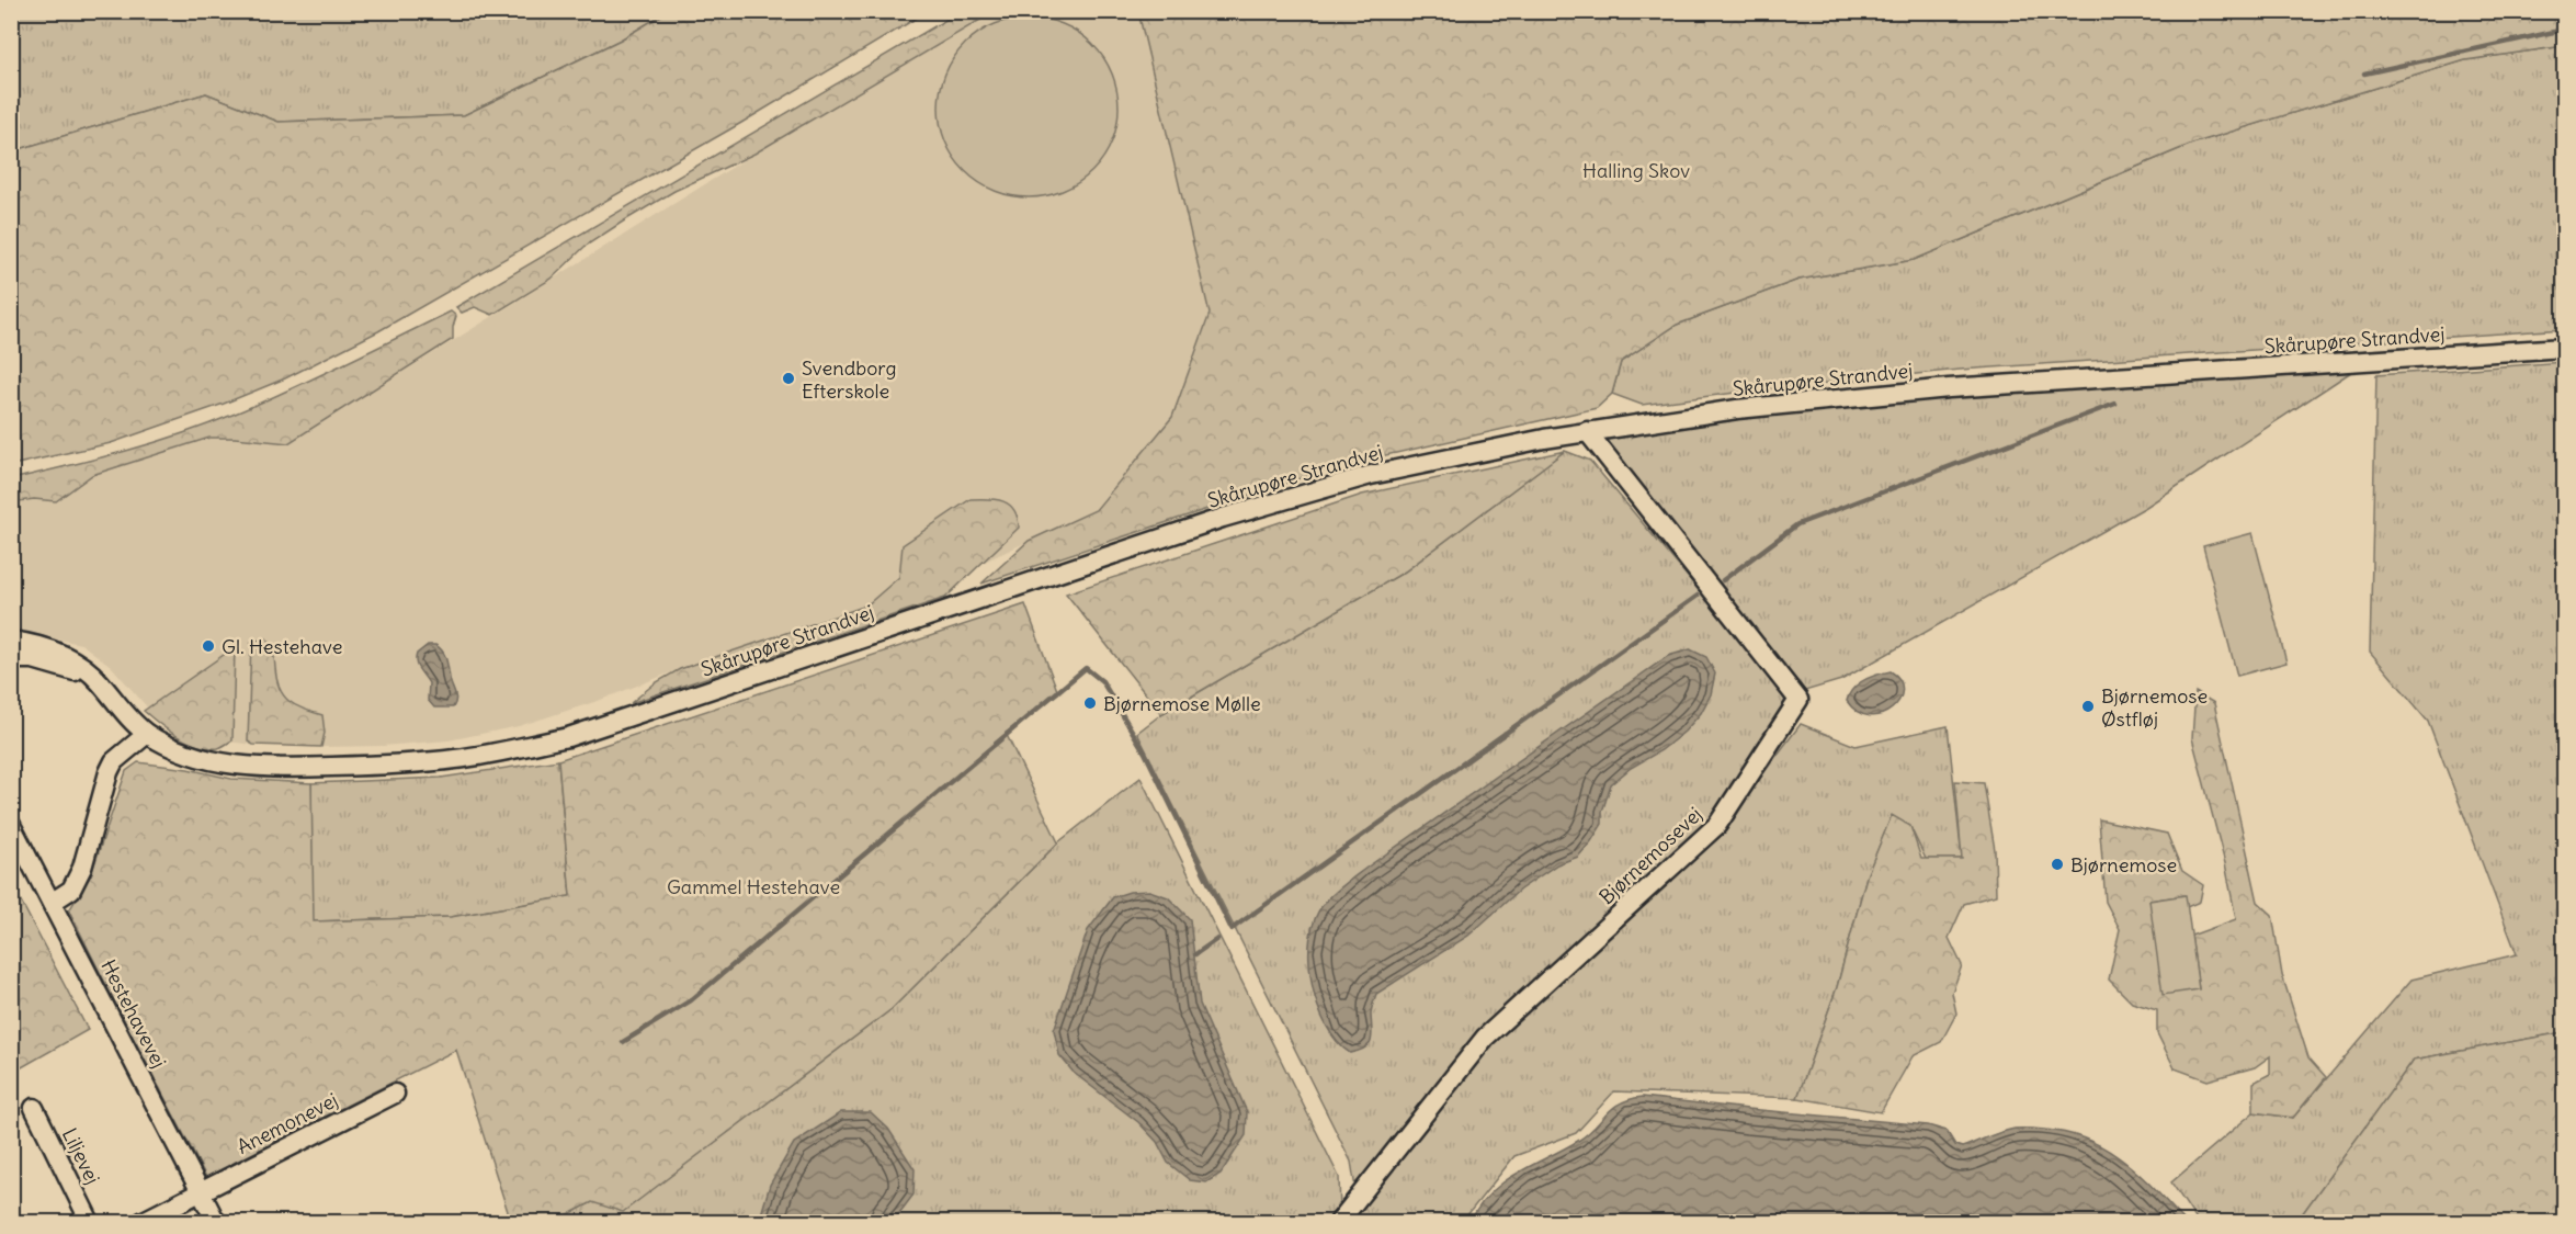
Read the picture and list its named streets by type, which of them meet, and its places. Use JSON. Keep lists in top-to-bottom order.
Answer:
{
  "streets": {
    "street": [
      "Skårupøre Strandvej",
      "Bjørnemosevej",
      "Hestehavevej",
      "Anemonevej",
      "Liljevej"
    ]
  },
  "crossings": [
    ["Skårupøre Strandvej", "Bjørnemosevej"],
    ["Hestehavevej", "Anemonevej"]
  ],
  "parks": ["Halling Skov", "Gammel Hestehave"],
  "places": [
    "Svendborg Efterskole",
    "Gl. Hestehave",
    "Bjørnemose Mølle",
    "Bjørnemose Østfløj",
    "Bjørnemose"
  ]
}
